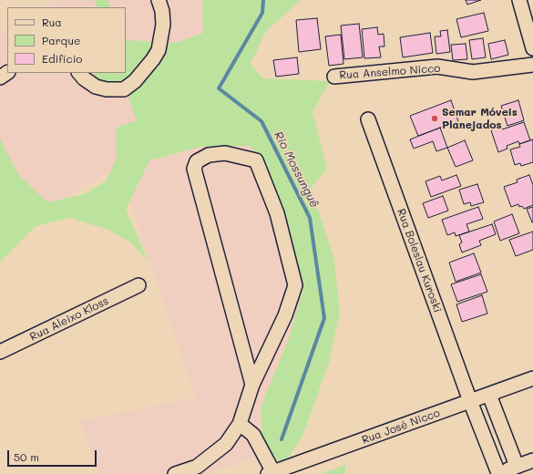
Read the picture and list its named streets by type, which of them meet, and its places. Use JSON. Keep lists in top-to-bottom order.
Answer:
{
  "streets": {
    "street": [
      "Rua Anselmo Nicco",
      "Rua Boleslau Kuroski",
      "Rua Aleixo Kloss",
      "Rua José Nicco"
    ]
  },
  "crossings": [
    ["Rua Boleslau Kuroski", "Rua José Nicco"]
  ],
  "water": ["Rio Mossunguê"],
  "places": ["Semar Móveis Planejados"],
  "legend": ["Rua", "Parque", "Edifício"],
  "scale_bar": "50 m"
}
